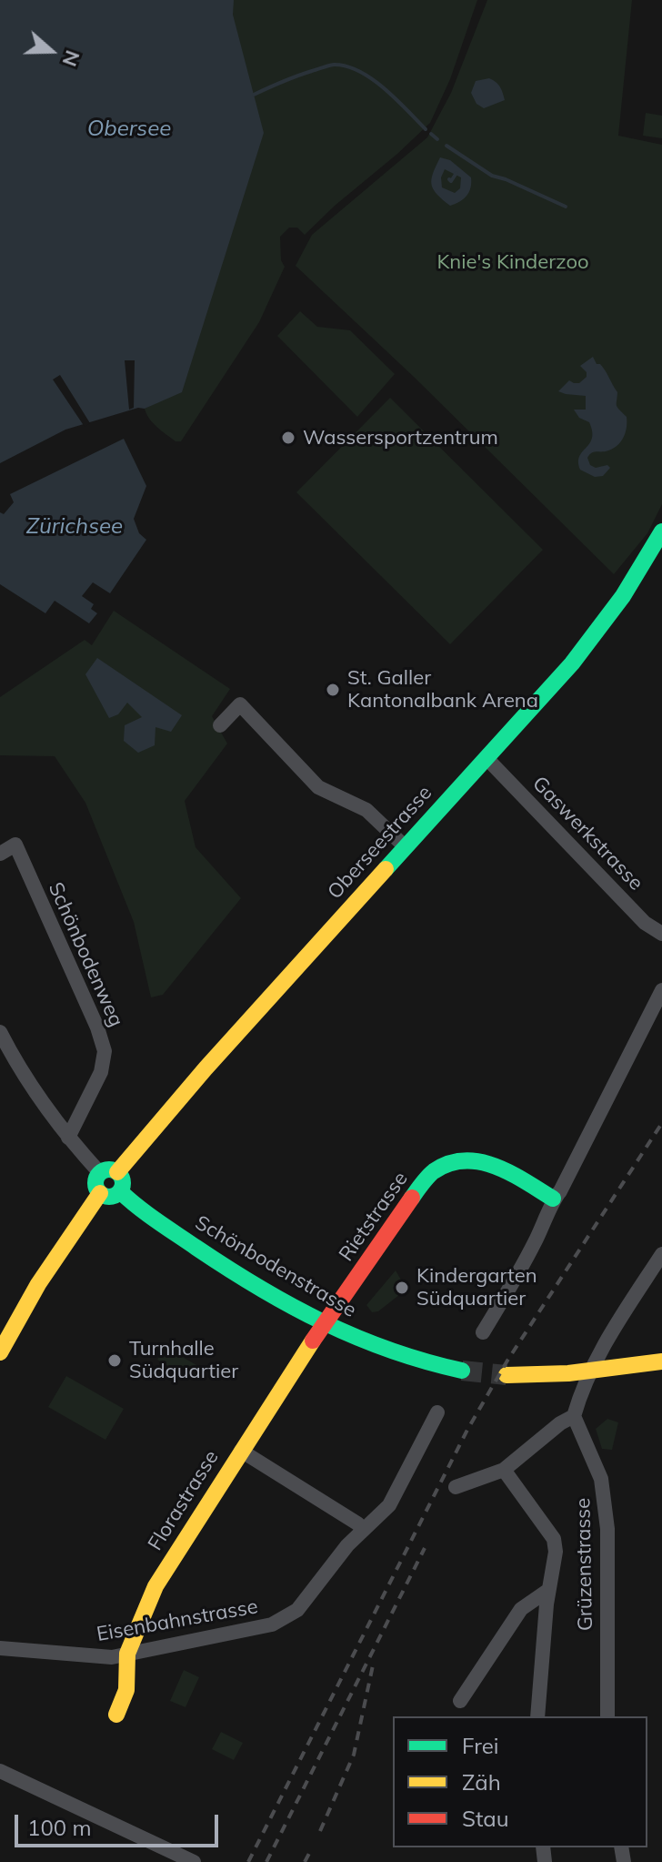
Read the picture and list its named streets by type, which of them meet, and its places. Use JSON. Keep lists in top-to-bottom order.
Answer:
{
  "streets": {
    "street": [
      "Gaswerkstrasse",
      "Oberseestrasse",
      "Schönbodenweg",
      "Rietstrasse",
      "Schönbodenstrasse",
      "Florastrasse",
      "Grüzenstrasse",
      "Eisenbahnstrasse"
    ]
  },
  "crossings": [
    ["Gaswerkstrasse", "Oberseestrasse"],
    ["Oberseestrasse", "Schönbodenstrasse"],
    ["Rietstrasse", "Schönbodenstrasse"],
    ["Rietstrasse", "Florastrasse"],
    ["Schönbodenstrasse", "Florastrasse"],
    ["Florastrasse", "Eisenbahnstrasse"]
  ],
  "water": ["Obersee", "Zürichsee"],
  "parks": ["Knie's Kinderzoo"],
  "places": [
    "Wassersportzentrum",
    "St. Galler Kantonalbank Arena",
    "Kindergarten Südquartier",
    "Turnhalle Südquartier"
  ],
  "legend": ["Frei", "Zäh", "Stau"],
  "scale_bar": "100 m",
  "north": "right"
}
